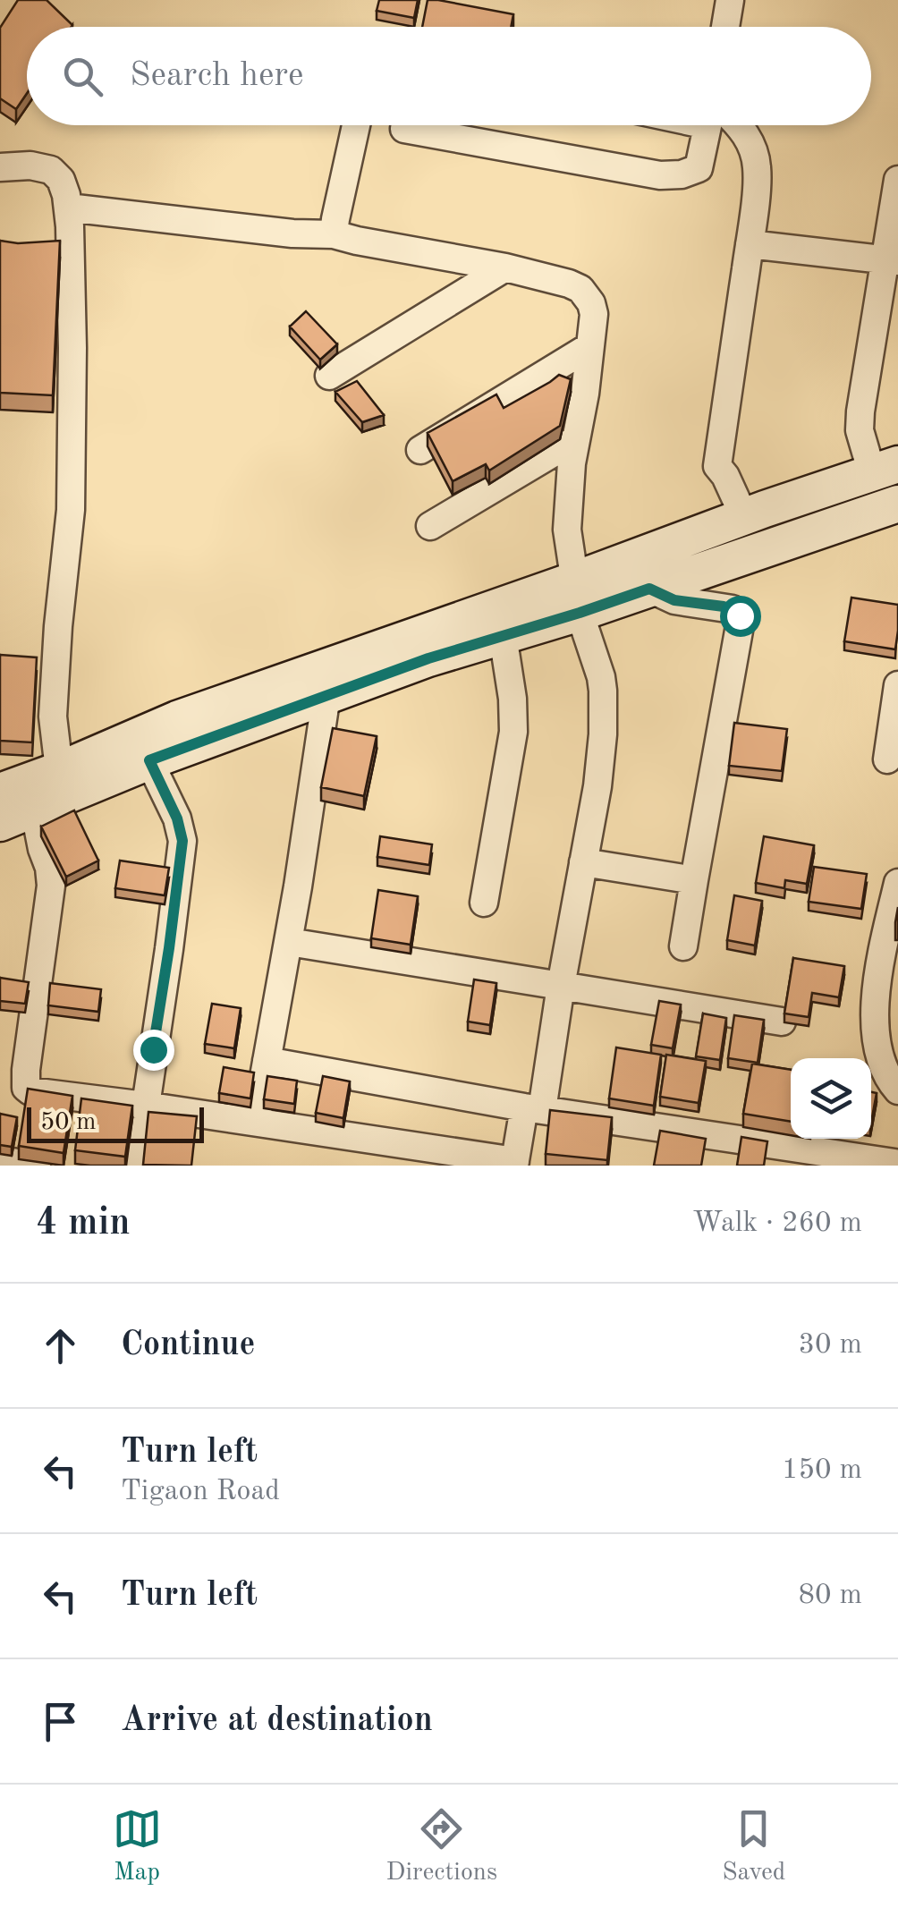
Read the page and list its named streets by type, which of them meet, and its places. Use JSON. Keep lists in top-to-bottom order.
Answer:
{
  "scale_bar": "50 m",
  "page": {
    "search": "Search here",
    "scale": "50 m",
    "heading": ["4 min", "Walk · 260 m"],
    "list": [
      ["Continue", "30 m"],
      ["Turn left", "Tigaon Road", "150 m"],
      ["Turn left", "80 m"],
      "Arrive at destination"
    ],
    "nav": ["Map", "Directions", "Saved"]
  }
}
